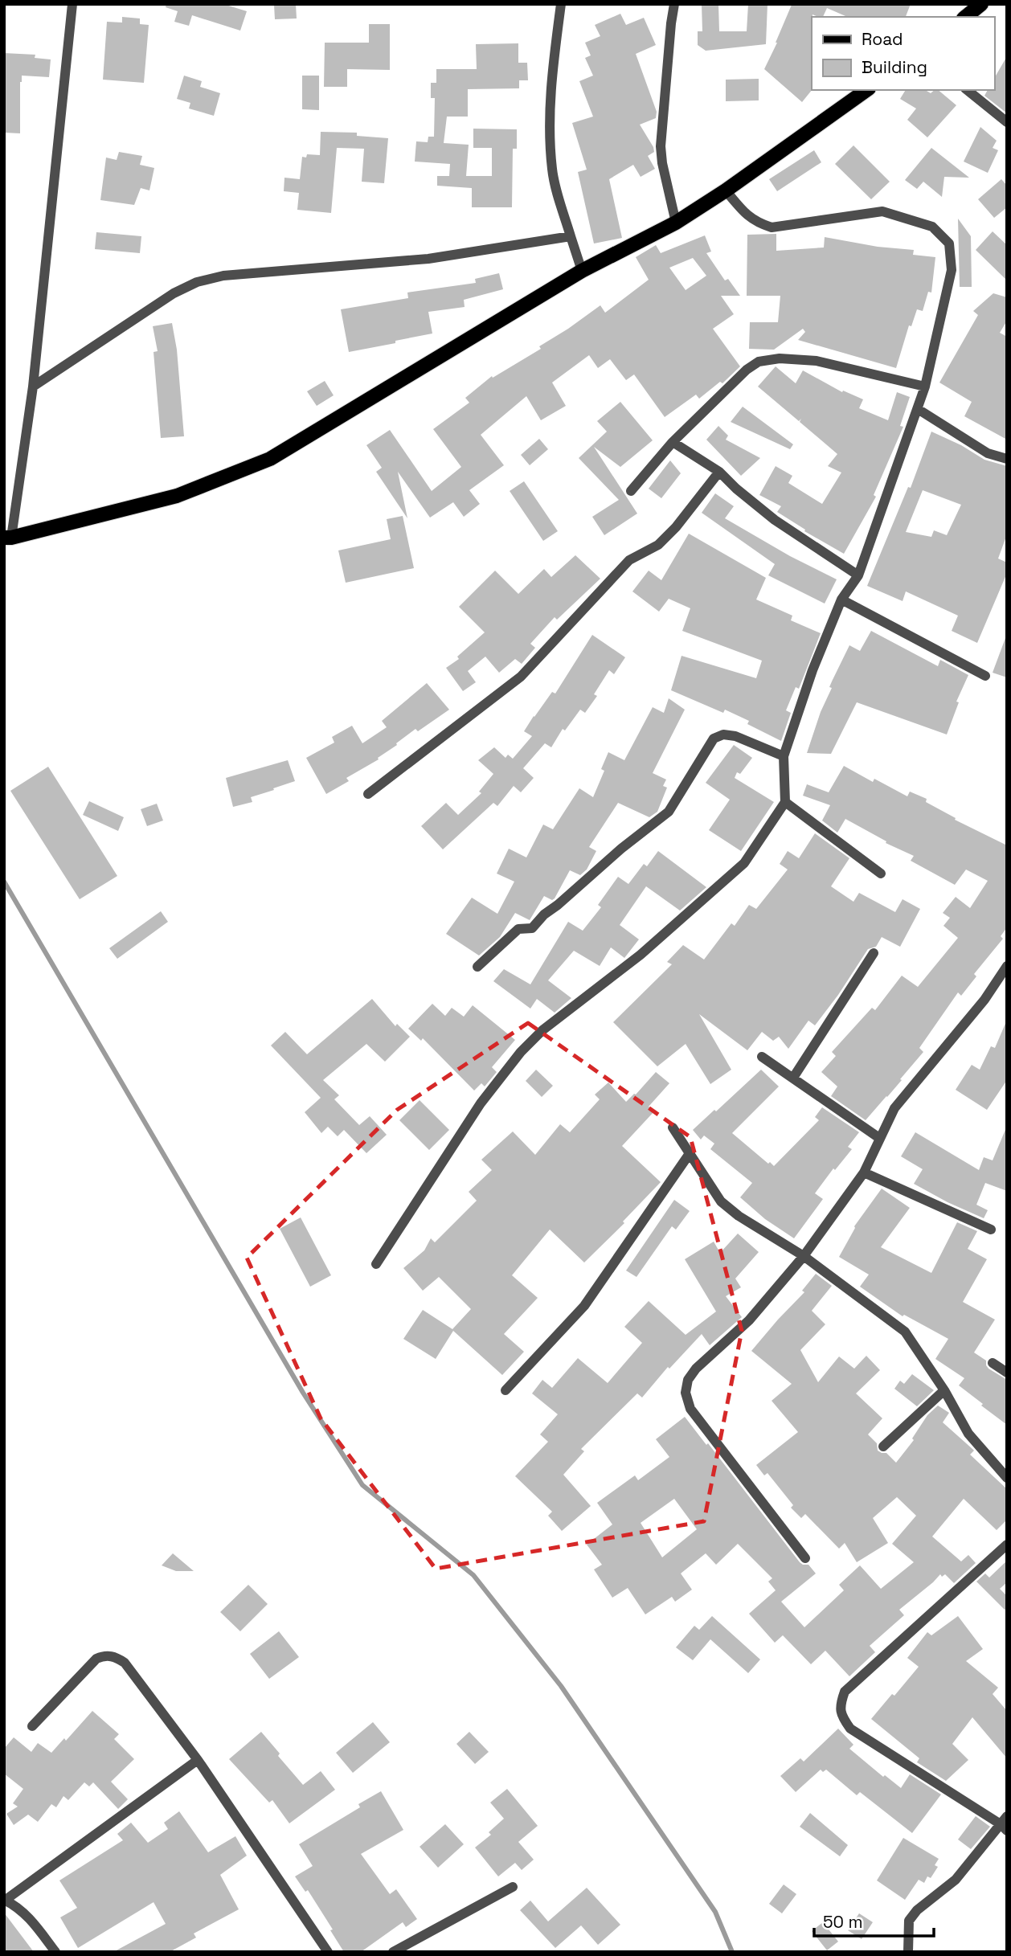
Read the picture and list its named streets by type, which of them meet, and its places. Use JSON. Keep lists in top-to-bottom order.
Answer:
{
  "legend": ["Road", "Building"],
  "scale_bar": "50 m"
}
